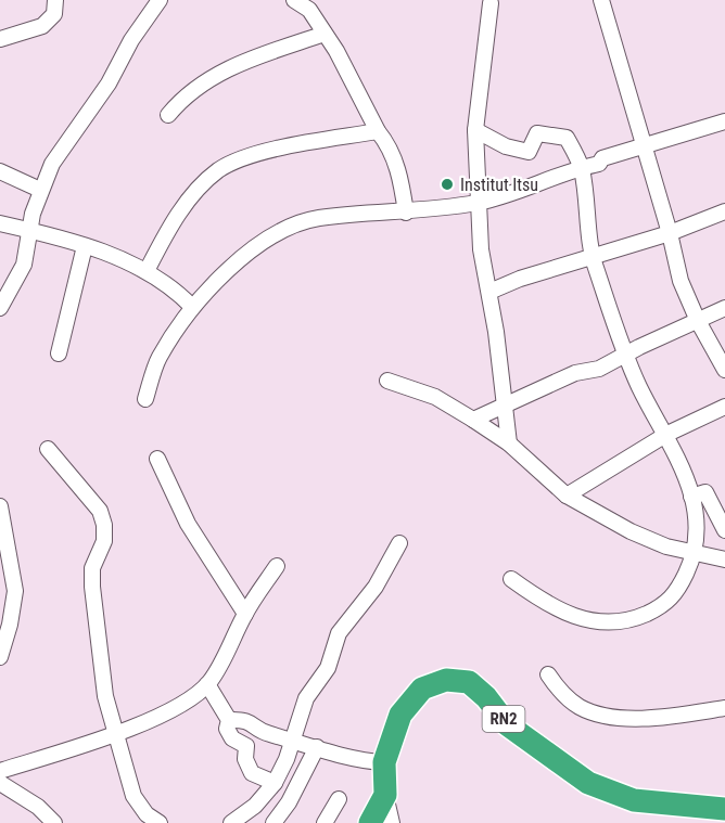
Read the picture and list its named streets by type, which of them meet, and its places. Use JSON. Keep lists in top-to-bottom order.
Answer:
{
  "streets": {
    "highway": ["RN2"]
  },
  "places": ["Institut Itsu"]
}
